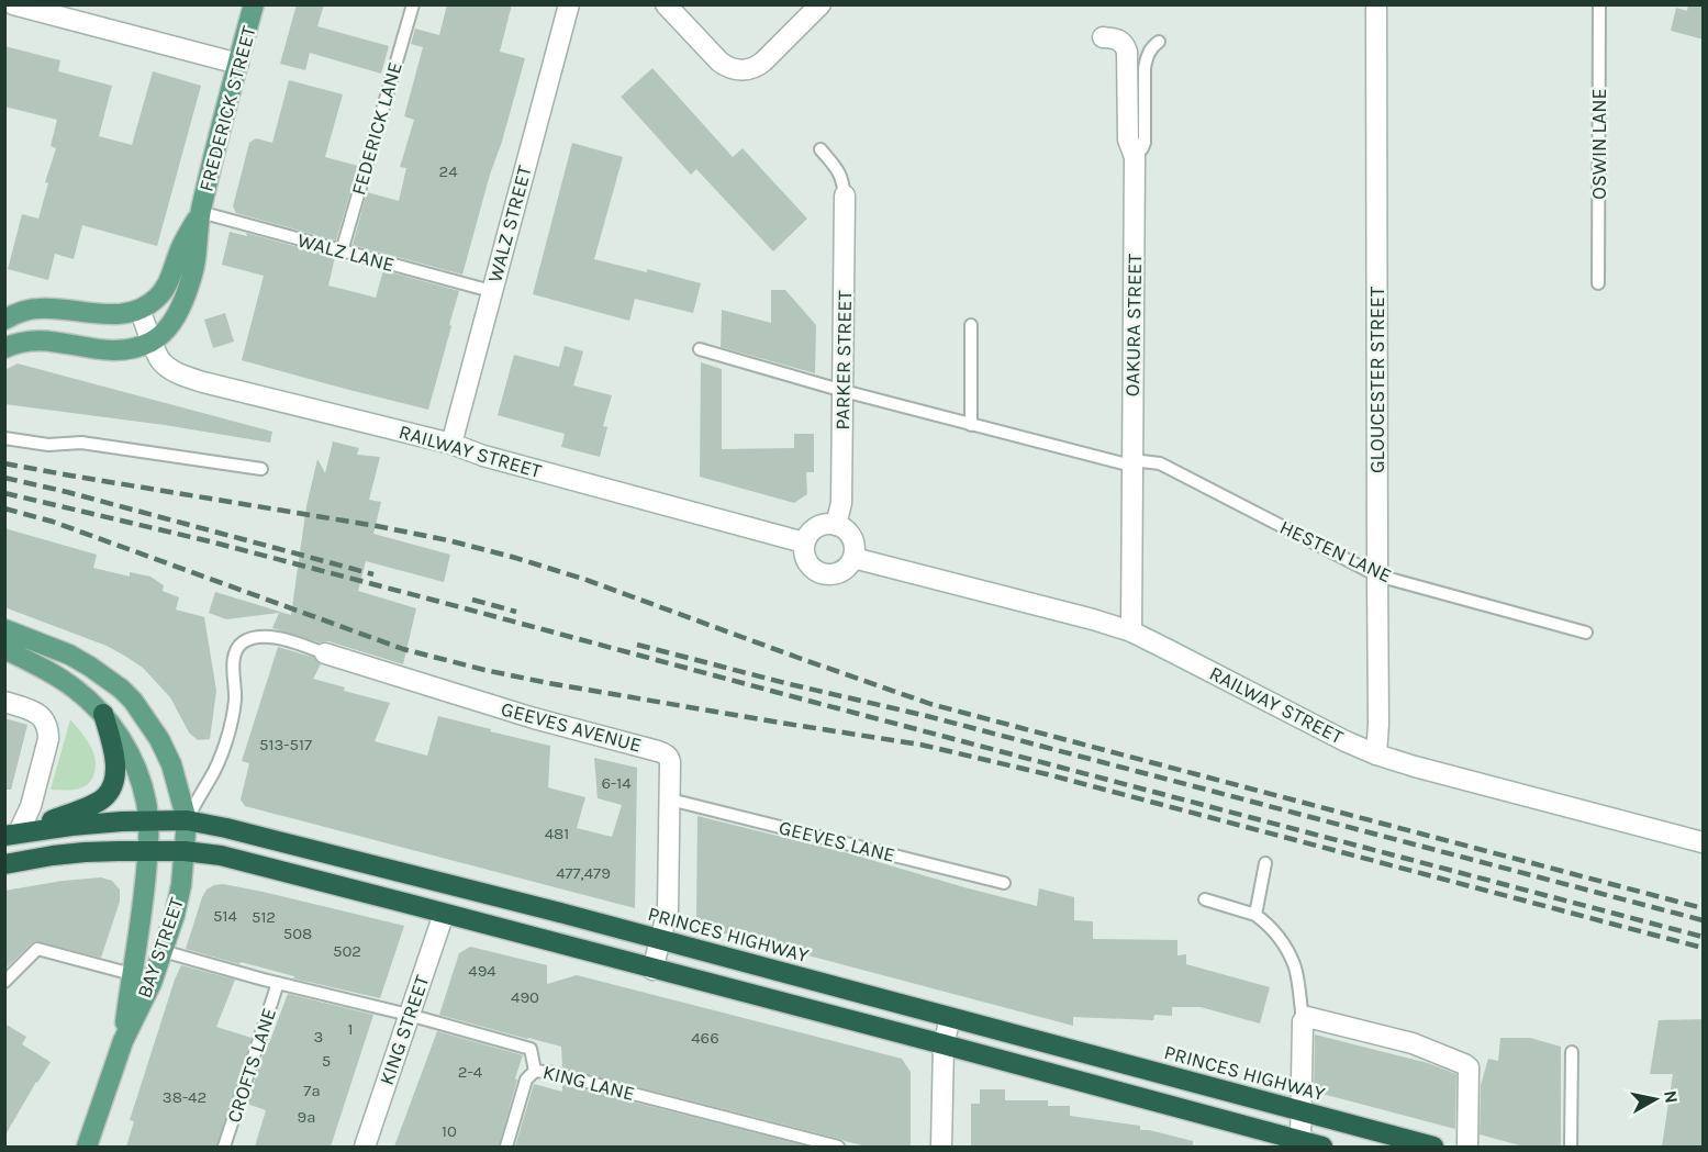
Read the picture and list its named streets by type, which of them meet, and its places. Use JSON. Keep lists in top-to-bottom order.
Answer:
{
  "streets": {
    "highway": ["PRINCES HIGHWAY"],
    "main road": ["FREDERICK STREET", "BAY STREET"],
    "street": [
      "WALZ STREET",
      "OAKURA STREET",
      "PARKER STREET",
      "GLOUCESTER STREET",
      "RAILWAY STREET",
      "GEEVES AVENUE",
      "KING STREET"
    ],
    "lane": [
      "FEDERICK LANE",
      "OSWIN LANE",
      "WALZ LANE",
      "HESTEN LANE",
      "GEEVES LANE",
      "CROFTS LANE",
      "KING LANE"
    ]
  },
  "crossings": [
    ["FREDERICK STREET", "WALZ LANE"],
    ["FREDERICK STREET", "RAILWAY STREET"],
    ["FEDERICK LANE", "WALZ LANE"],
    ["WALZ STREET", "WALZ LANE"],
    ["WALZ STREET", "RAILWAY STREET"],
    ["OAKURA STREET", "RAILWAY STREET"],
    ["OAKURA STREET", "HESTEN LANE"],
    ["PARKER STREET", "RAILWAY STREET"],
    ["PARKER STREET", "HESTEN LANE"],
    ["GLOUCESTER STREET", "RAILWAY STREET"],
    ["GLOUCESTER STREET", "HESTEN LANE"],
    ["GEEVES AVENUE", "GEEVES LANE"],
    ["GEEVES AVENUE", "PRINCES HIGHWAY"],
    ["GEEVES AVENUE", "BAY STREET"],
    ["PRINCES HIGHWAY", "BAY STREET"],
    ["BAY STREET", "KING LANE"],
    ["KING STREET", "KING LANE"],
    ["CROFTS LANE", "KING LANE"]
  ],
  "house_numbers": [
    "24",
    "513-517",
    "6-14",
    "481",
    "477,479",
    "514",
    "512",
    "508",
    "502",
    "494",
    "490",
    "1",
    "3",
    "466",
    "5",
    "2-4",
    "7a",
    "38-42",
    "9a",
    "10"
  ],
  "north": "right"
}
